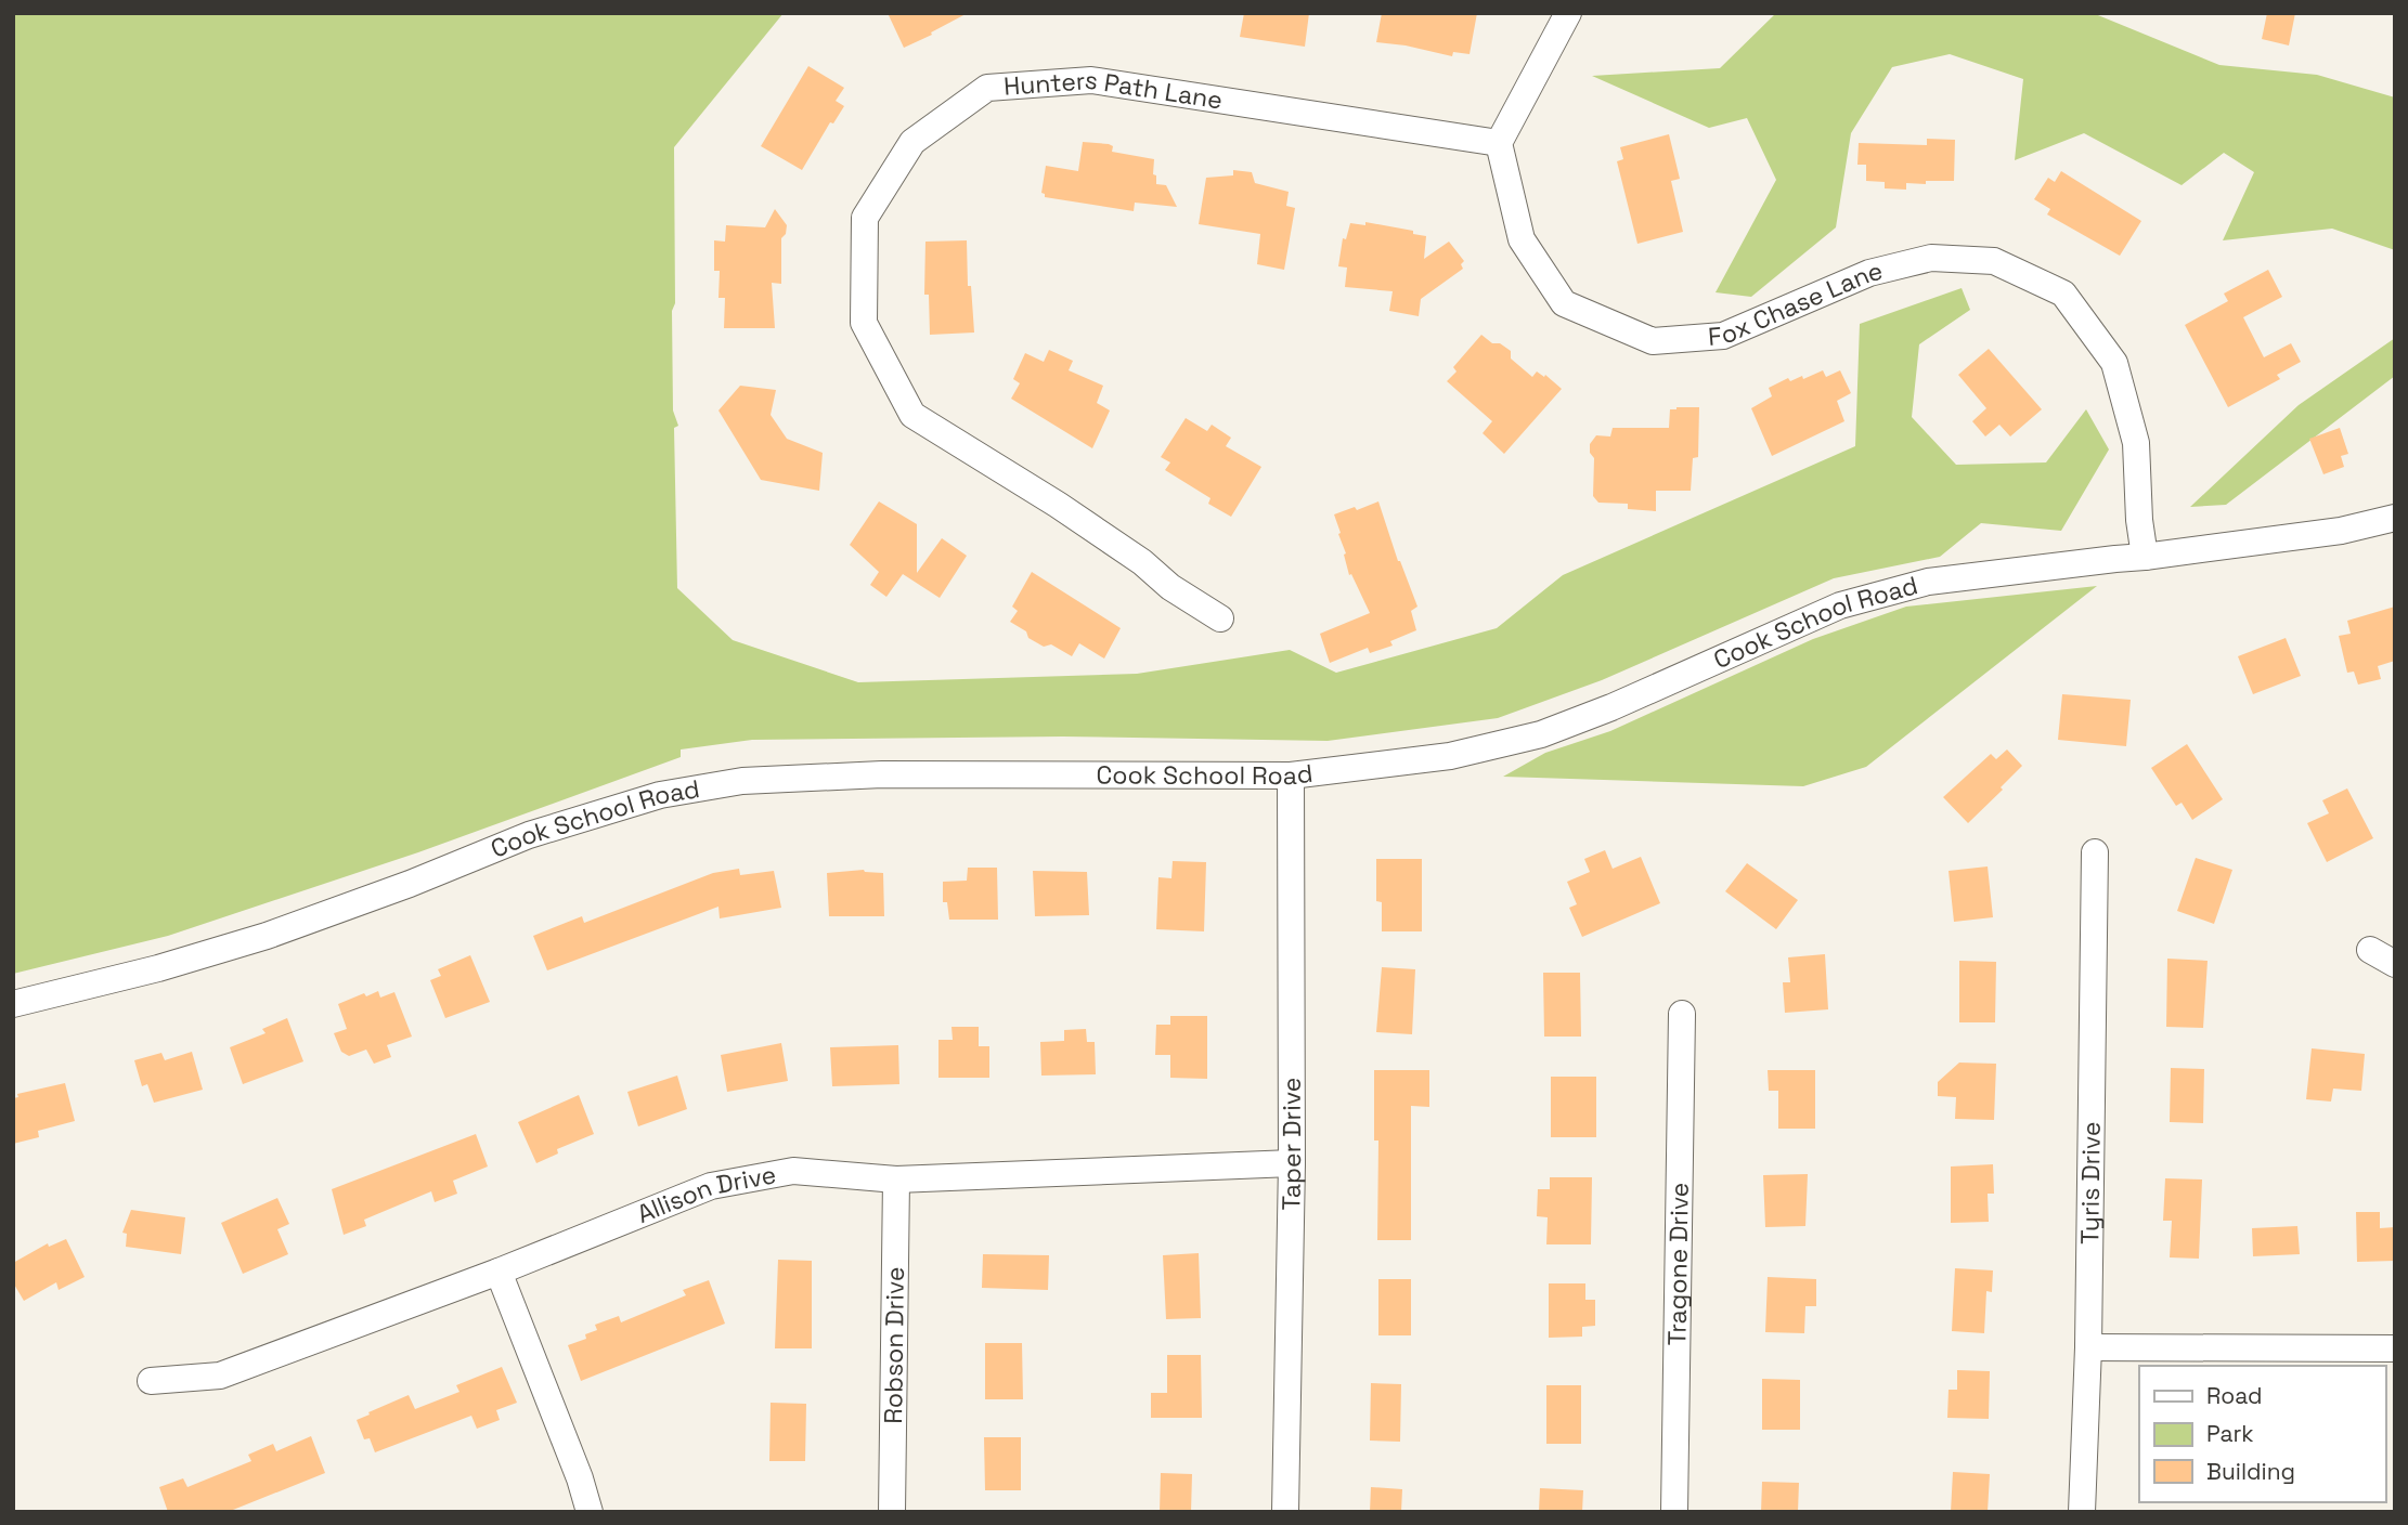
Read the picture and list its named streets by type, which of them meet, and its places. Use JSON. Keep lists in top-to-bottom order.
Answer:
{
  "streets": {
    "street": [
      "Hunters Path Lane",
      "Fox Chase Lane",
      "Cook School Road",
      "Taper Drive",
      "Tyris Drive",
      "Allison Drive",
      "Tragone Drive",
      "Robson Drive"
    ]
  },
  "crossings": [
    ["Hunters Path Lane", "Fox Chase Lane"],
    ["Fox Chase Lane", "Cook School Road"],
    ["Cook School Road", "Taper Drive"],
    ["Taper Drive", "Allison Drive"],
    ["Allison Drive", "Robson Drive"]
  ],
  "legend": ["Road", "Park", "Building"]
}
